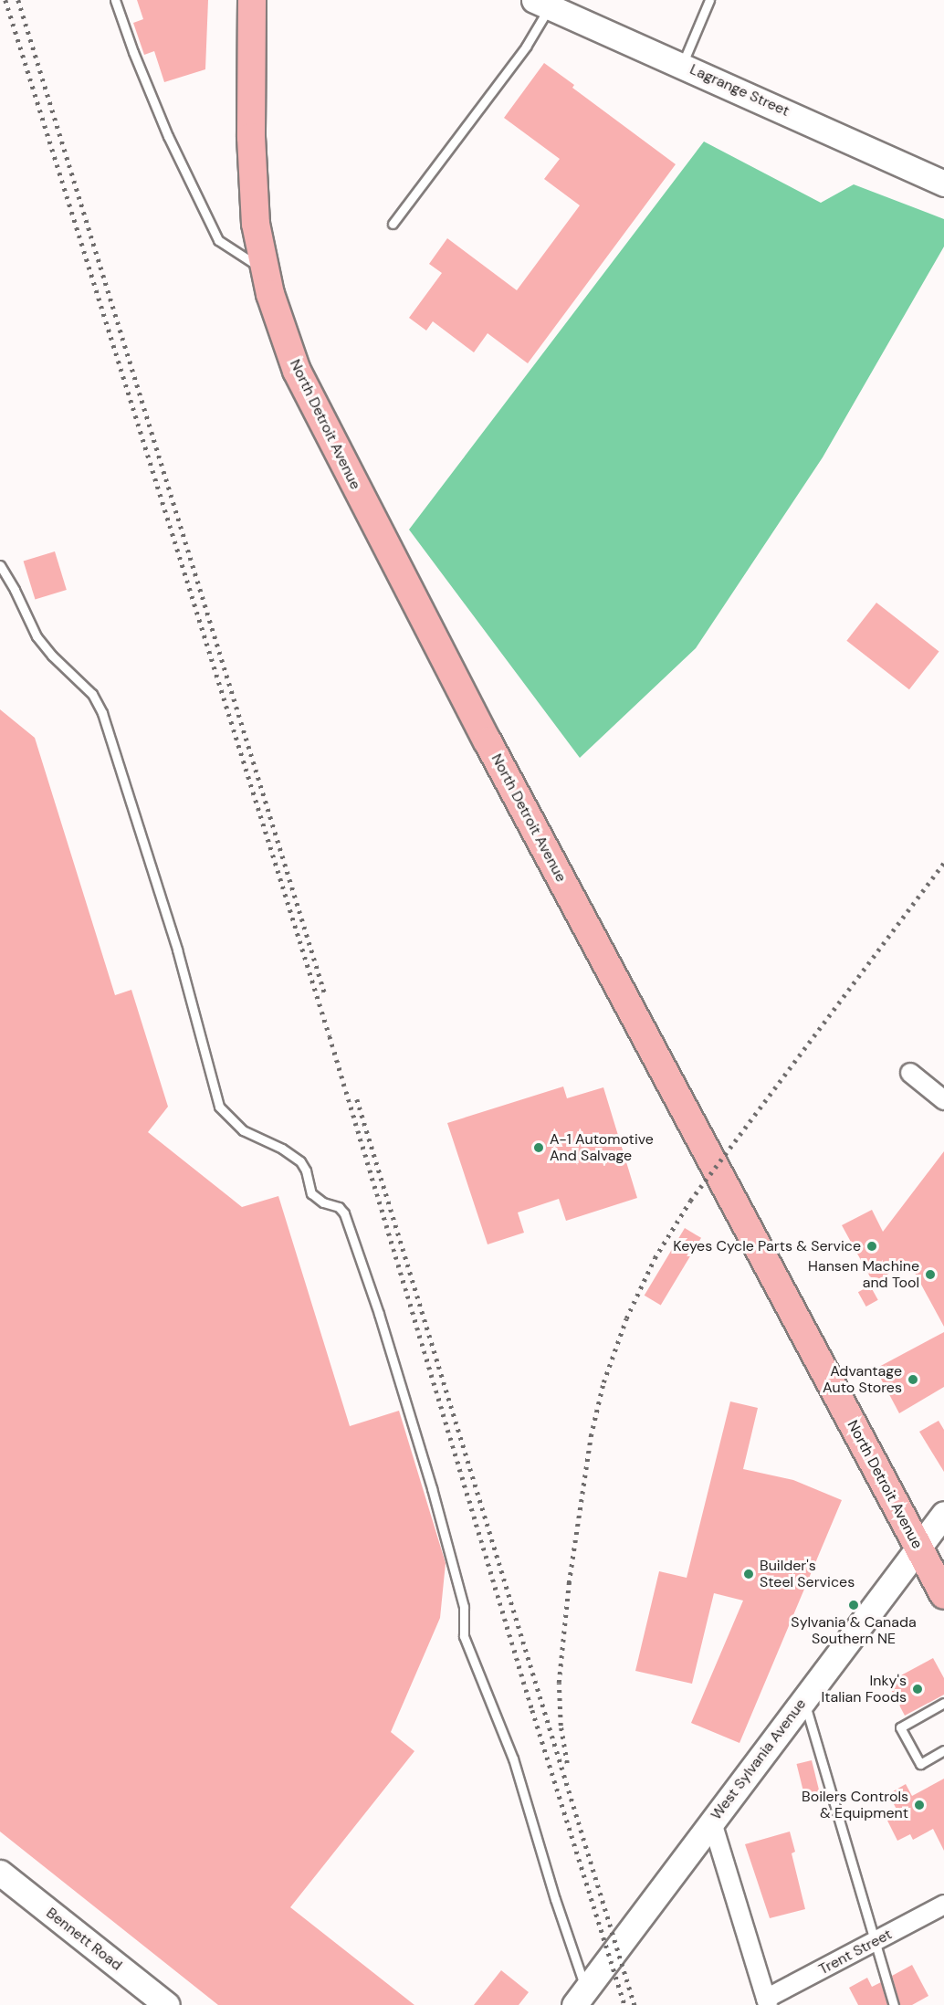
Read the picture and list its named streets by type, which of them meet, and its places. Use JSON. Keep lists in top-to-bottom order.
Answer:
{
  "streets": {
    "main road": [
      "Lagrange Street",
      "North Detroit Avenue",
      "West Sylvania Avenue",
      "Bennett Road"
    ],
    "street": ["Trent Street"]
  },
  "crossings": [
    ["North Detroit Avenue", "West Sylvania Avenue"]
  ],
  "places": [
    "A-1 Automotive And Salvage",
    "Keyes Cycle Parts & Service",
    "Hansen Machine and Tool",
    "Advantage Auto Stores",
    "Builder's Steel Services",
    "Sylvania & Canada Southern NE",
    "Inky's Italian Foods",
    "Boilers Controls & Equipment"
  ]
}
